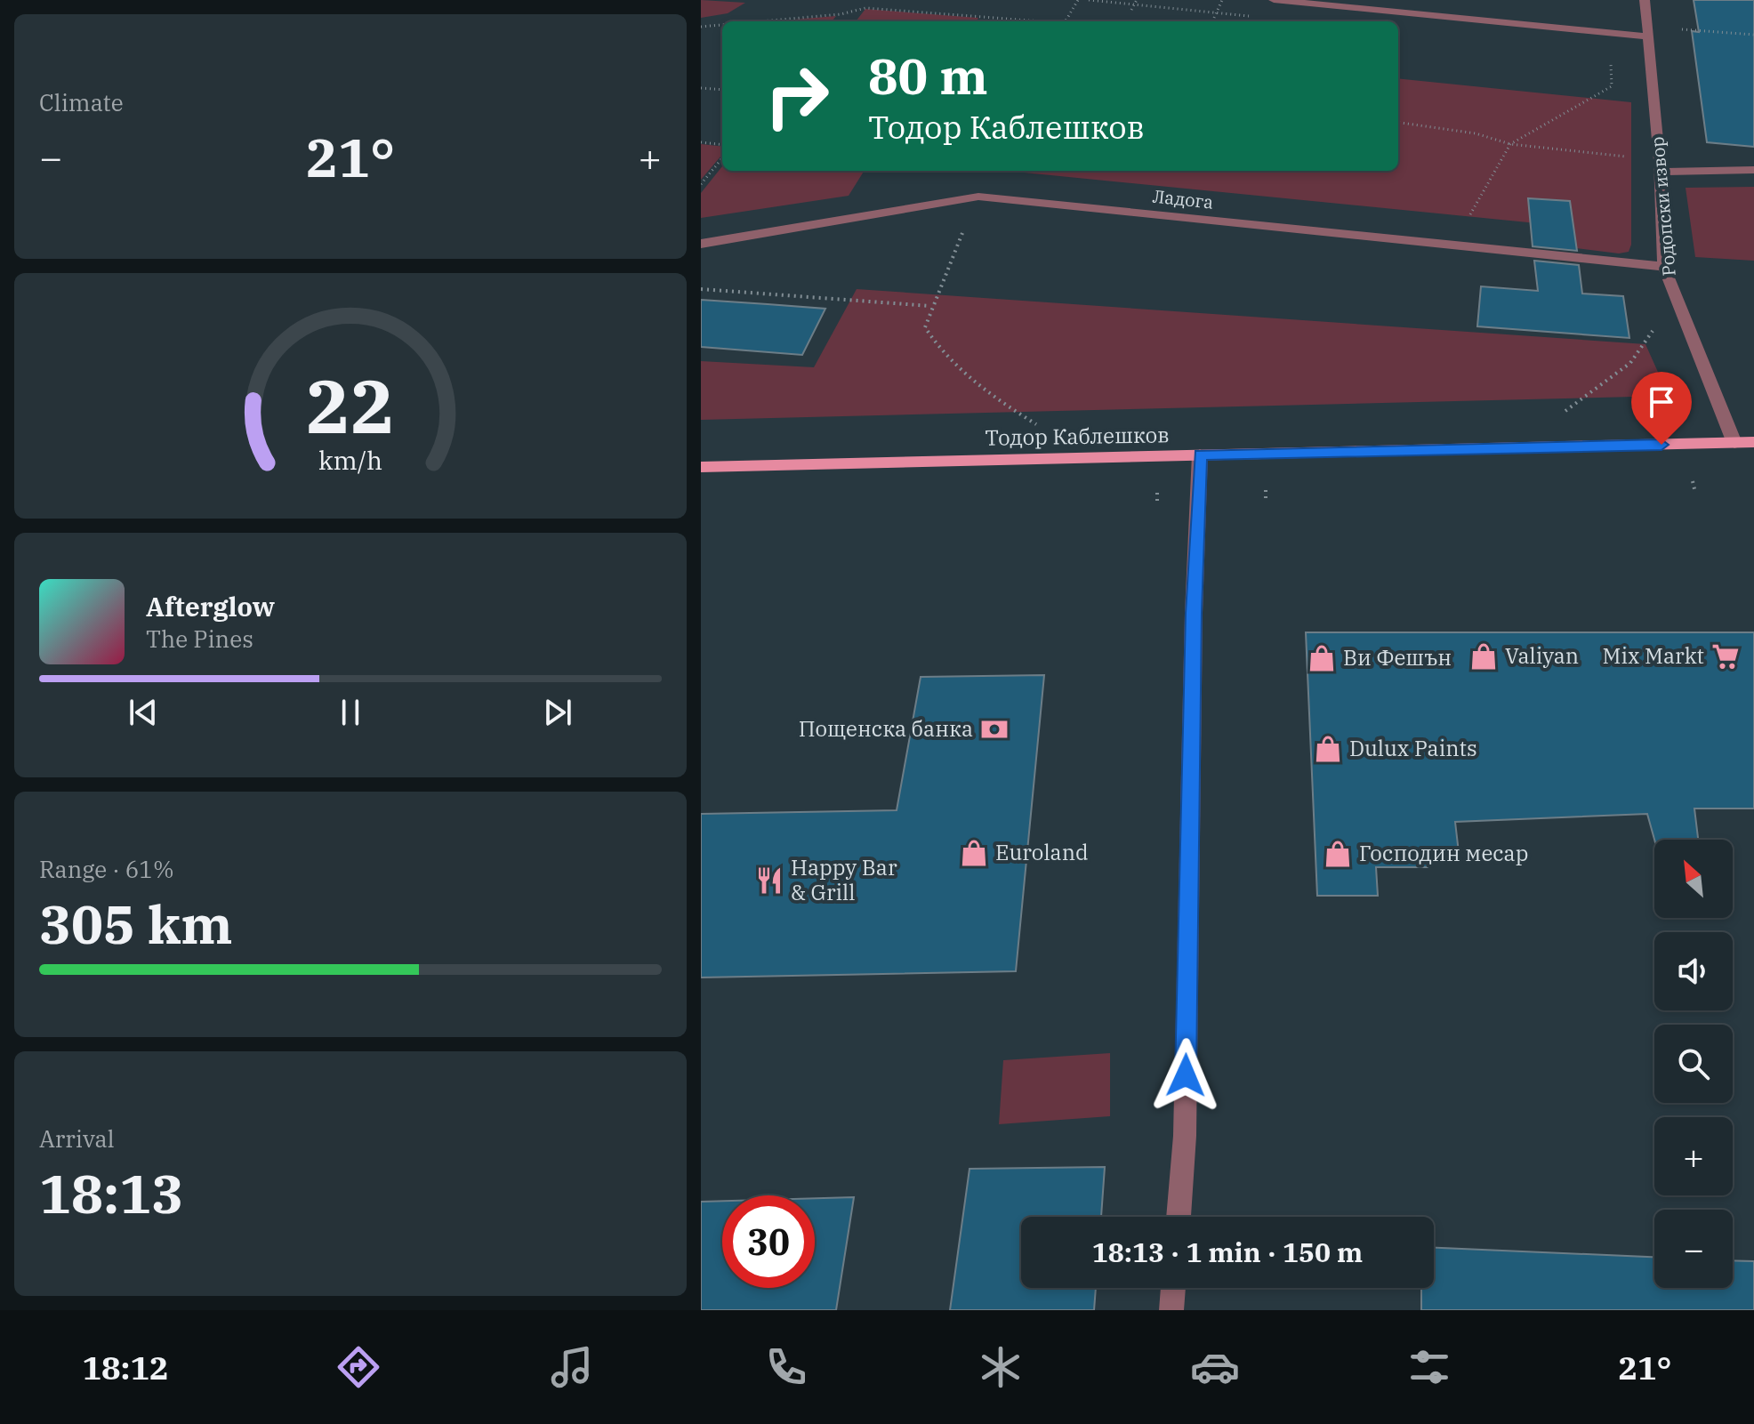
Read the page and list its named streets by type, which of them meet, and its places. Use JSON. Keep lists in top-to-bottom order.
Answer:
{
  "streets": {
    "main road": ["Тодор Каблешков"],
    "street": ["Ладога", "Родопски извор"]
  },
  "crossings": [
    ["Ладога", "Родопски извор"],
    ["Родопски извор", "Тодор Каблешков"]
  ],
  "places": {
    "shop": [
      "Valiyan",
      "Ви Фешън",
      "Dulux Paints",
      "Euroland",
      "Господин месар"
    ],
    "supermarket": ["Mix Markt"],
    "bank": ["Пощенска банка"],
    "restaurant": ["Happy Bar & Grill"]
  },
  "north": "top left",
  "page": {
    "tile": [
      "Climate",
      ["Range · 61%", "305 km"],
      ["Arrival", "18:13"]
    ],
    "turn": ["80 m", "Тодор Каблешков"],
    "heat": ["−", "21°", "+"],
    "song": ["Afterglow", "The Pines"],
    "map_buttons": ["+", "−"],
    "limit": "30",
    "trip": "18:13 · 1 min · 150 m",
    "tabs": ["18:12", "21°"],
    "gauge": ["22", "km/h"]
  }
}
